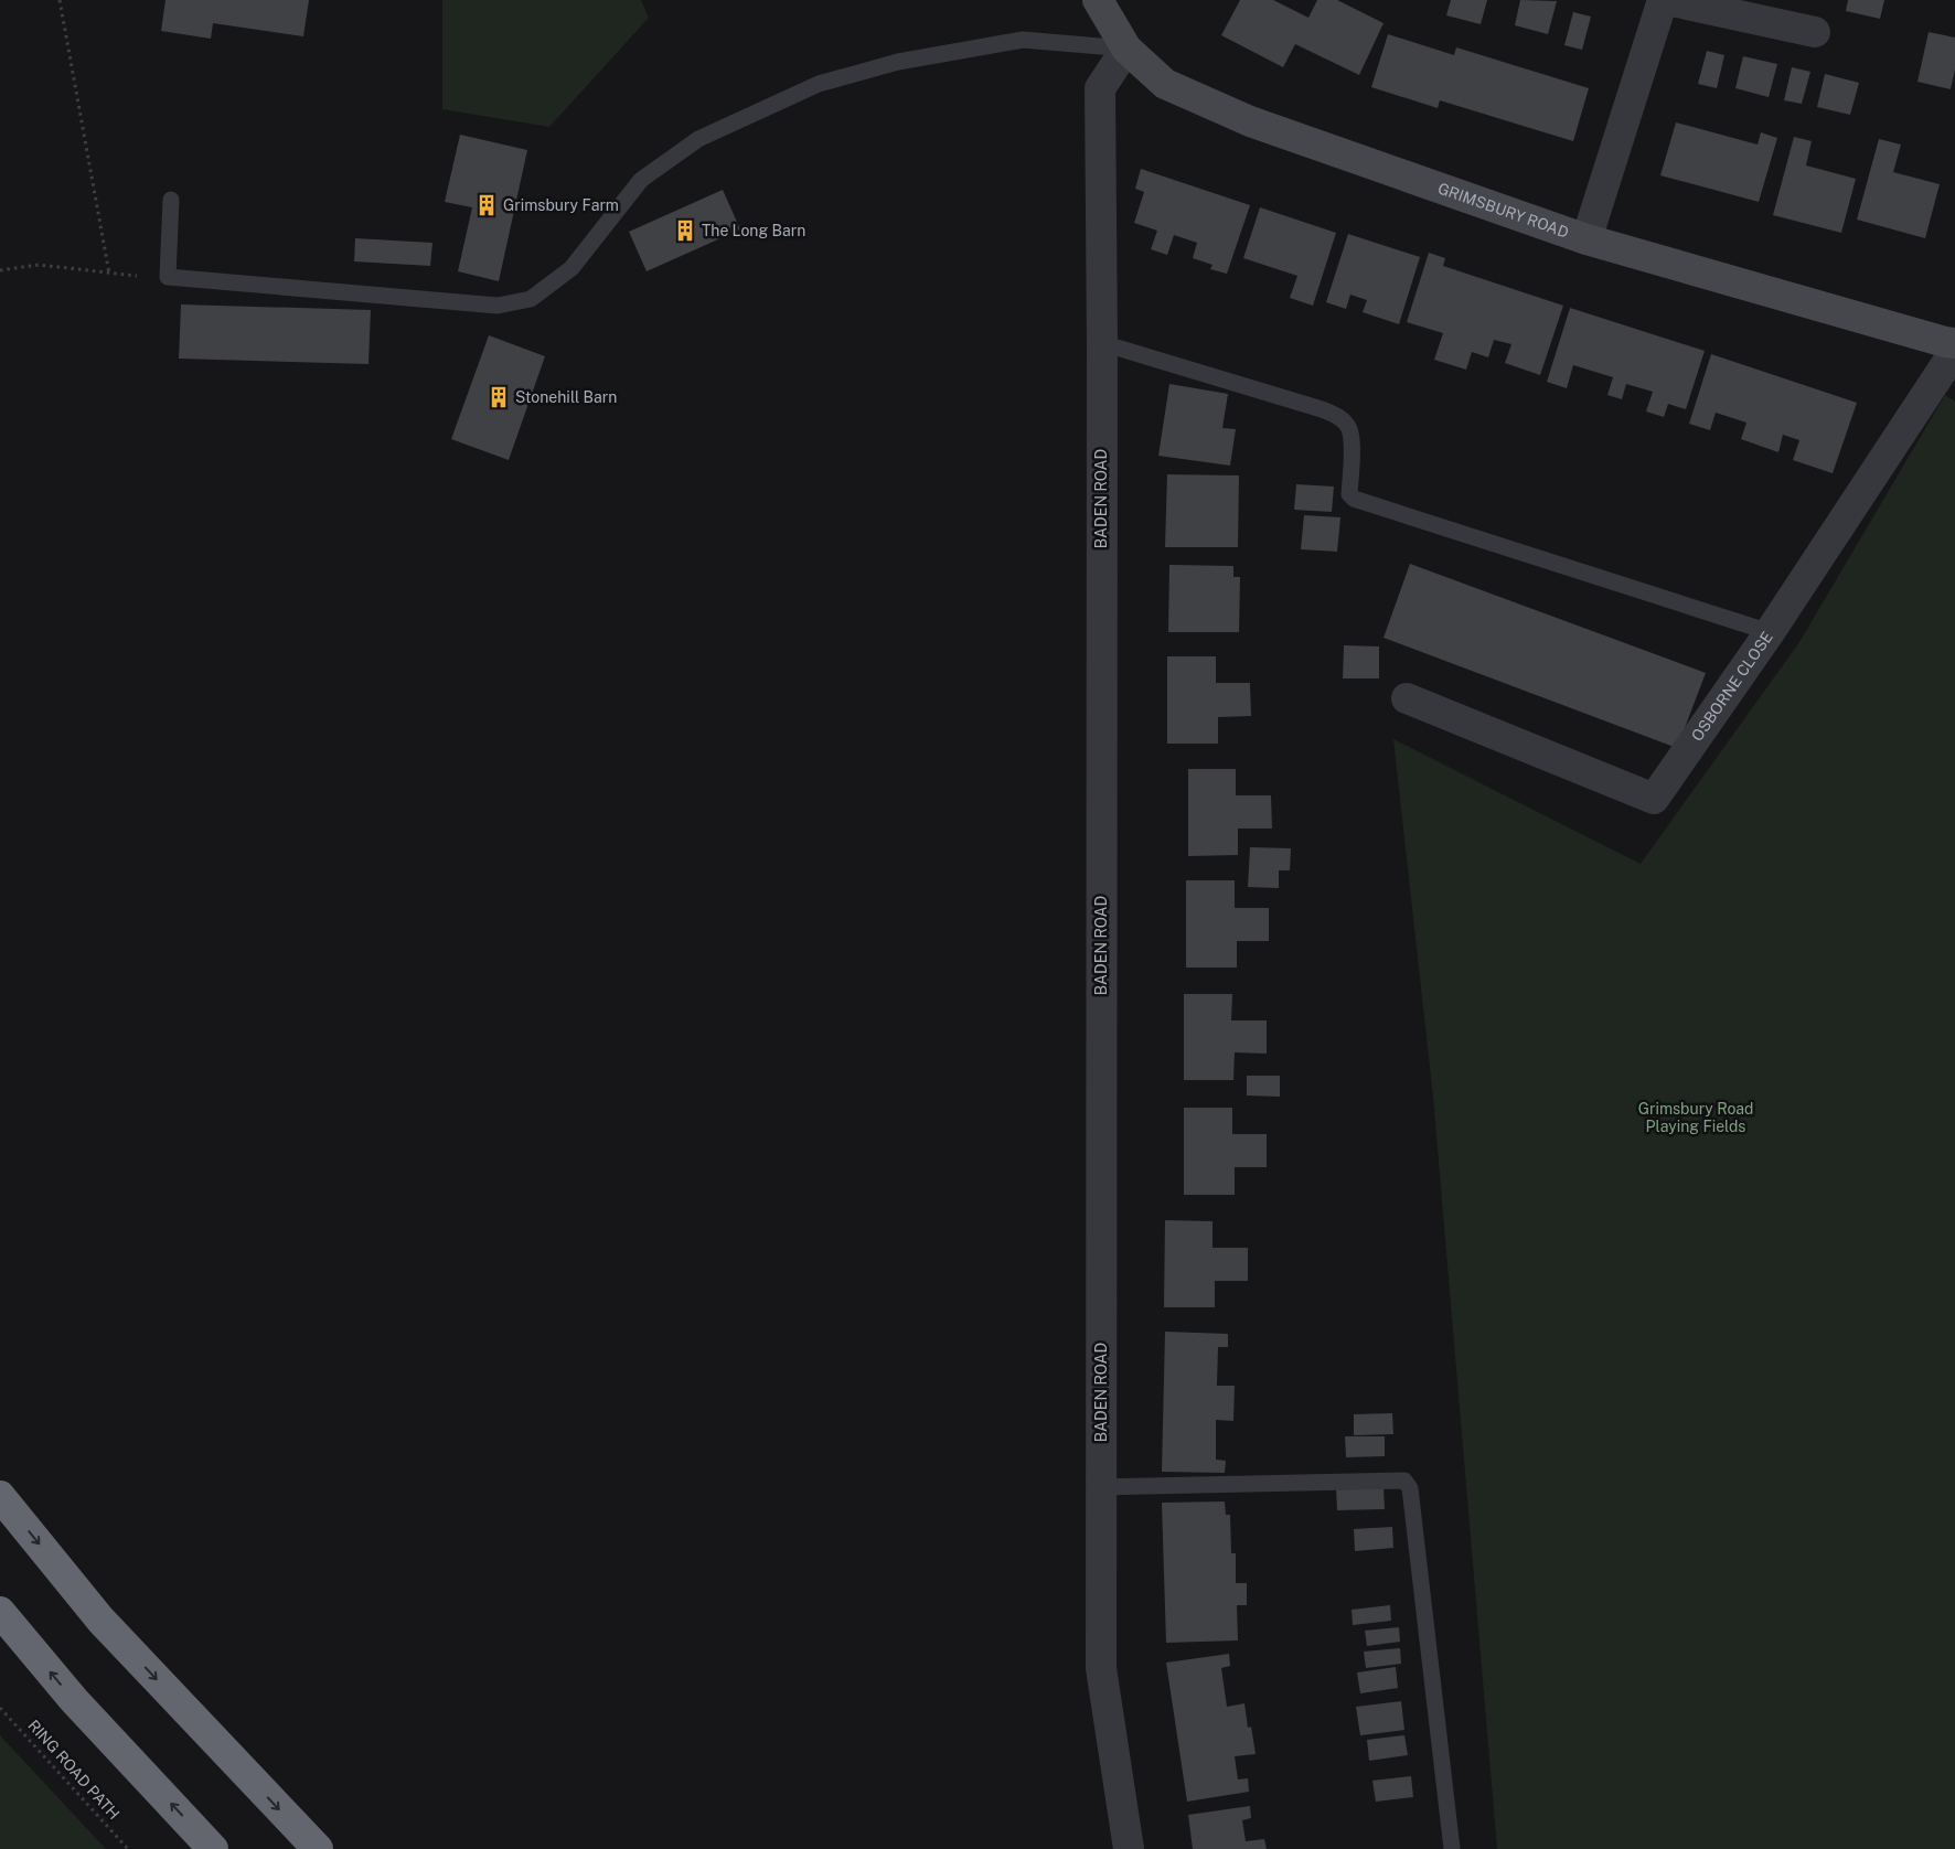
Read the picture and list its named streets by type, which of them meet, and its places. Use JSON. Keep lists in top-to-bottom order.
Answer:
{
  "streets": {
    "street": ["GRIMSBURY ROAD", "BADEN ROAD", "OSBORNE CLOSE"],
    "path": ["RING ROAD PATH"]
  },
  "crossings": [
    ["GRIMSBURY ROAD", "BADEN ROAD"]
  ],
  "parks": ["Grimsbury Road Playing Fields"],
  "places": {
    "building": ["Grimsbury Farm", "The Long Barn", "Stonehill Barn"]
  }
}
